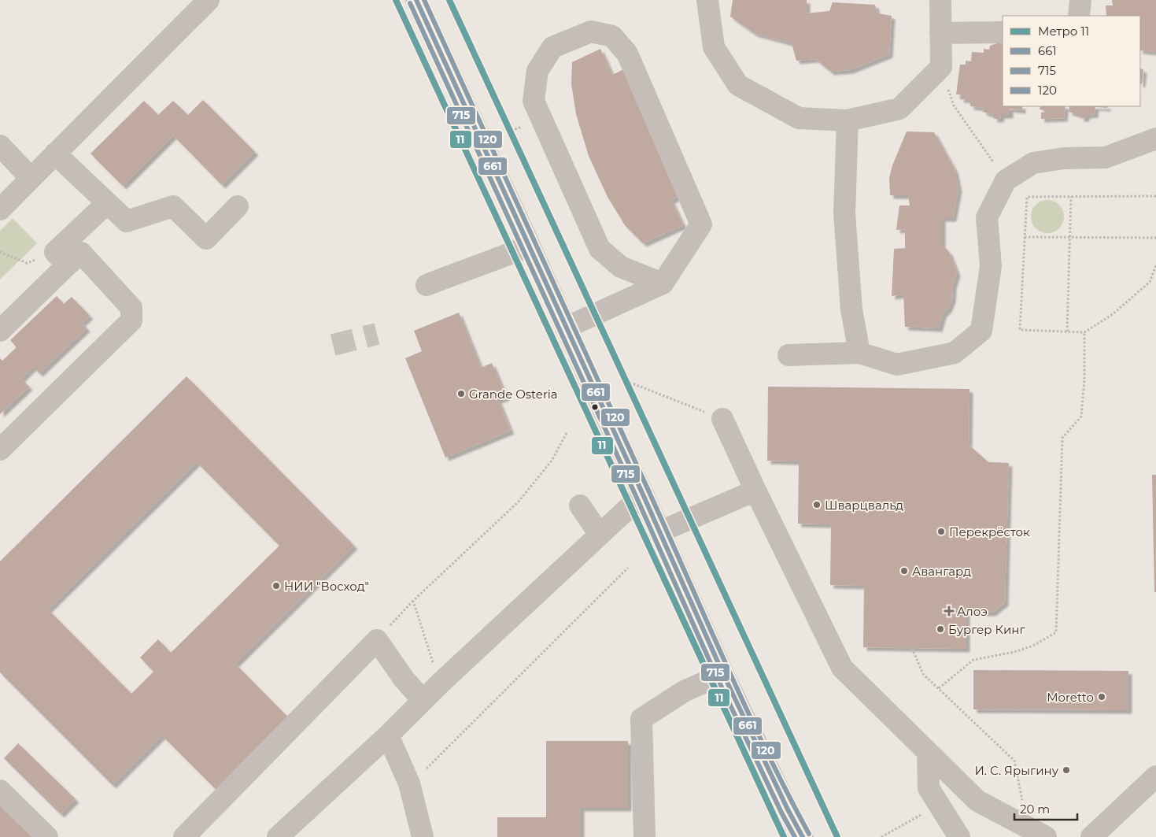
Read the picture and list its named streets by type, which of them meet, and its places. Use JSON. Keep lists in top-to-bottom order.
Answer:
{
  "places": {
    "other": [
      "Grande Osteria",
      "Шварцвальд",
      "Перекрёсток",
      "Авангард",
      "НИИ \"Восход\"",
      "Бургер Кинг",
      "Moretto",
      "И. С. Ярыгину"
    ],
    "health": ["Алоэ"]
  },
  "lines": [
    "metro line 11",
    "transit line 661",
    "transit line 120",
    "transit line 715"
  ],
  "legend": [
    "Метро 11",
    "661",
    "715",
    "120"
  ],
  "scale_bar": "20 m"
}
